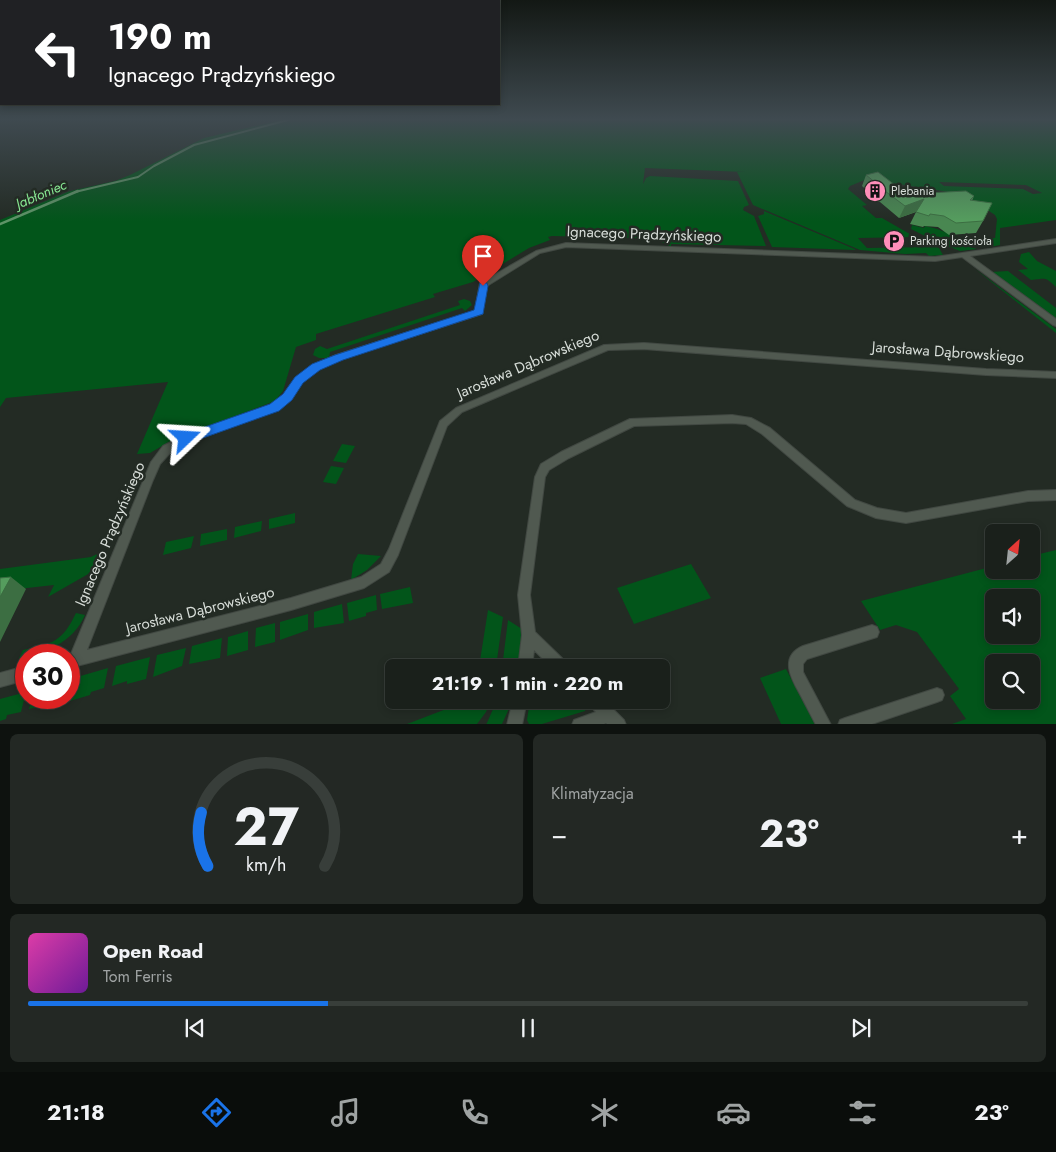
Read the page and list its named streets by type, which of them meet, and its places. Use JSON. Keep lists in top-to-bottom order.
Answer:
{
  "streets": {
    "street": ["Ignacego Prądzyńskiego", "Jarosława Dąbrowskiego"]
  },
  "water": ["Jabłoniec"],
  "places": {
    "building": ["Plebania"],
    "parking": ["Parking kościoła"]
  },
  "north": "top right",
  "page": {
    "turn": ["190 m", "Ignacego Prądzyńskiego"],
    "limit": "30",
    "trip": "21:19 · 1 min · 220 m",
    "tile": "Klimatyzacja",
    "heat": ["−", "23°", "+"],
    "song": ["Open Road", "Tom Ferris"],
    "tabs": ["21:18", "23°"],
    "gauge": ["27", "km/h"]
  }
}
